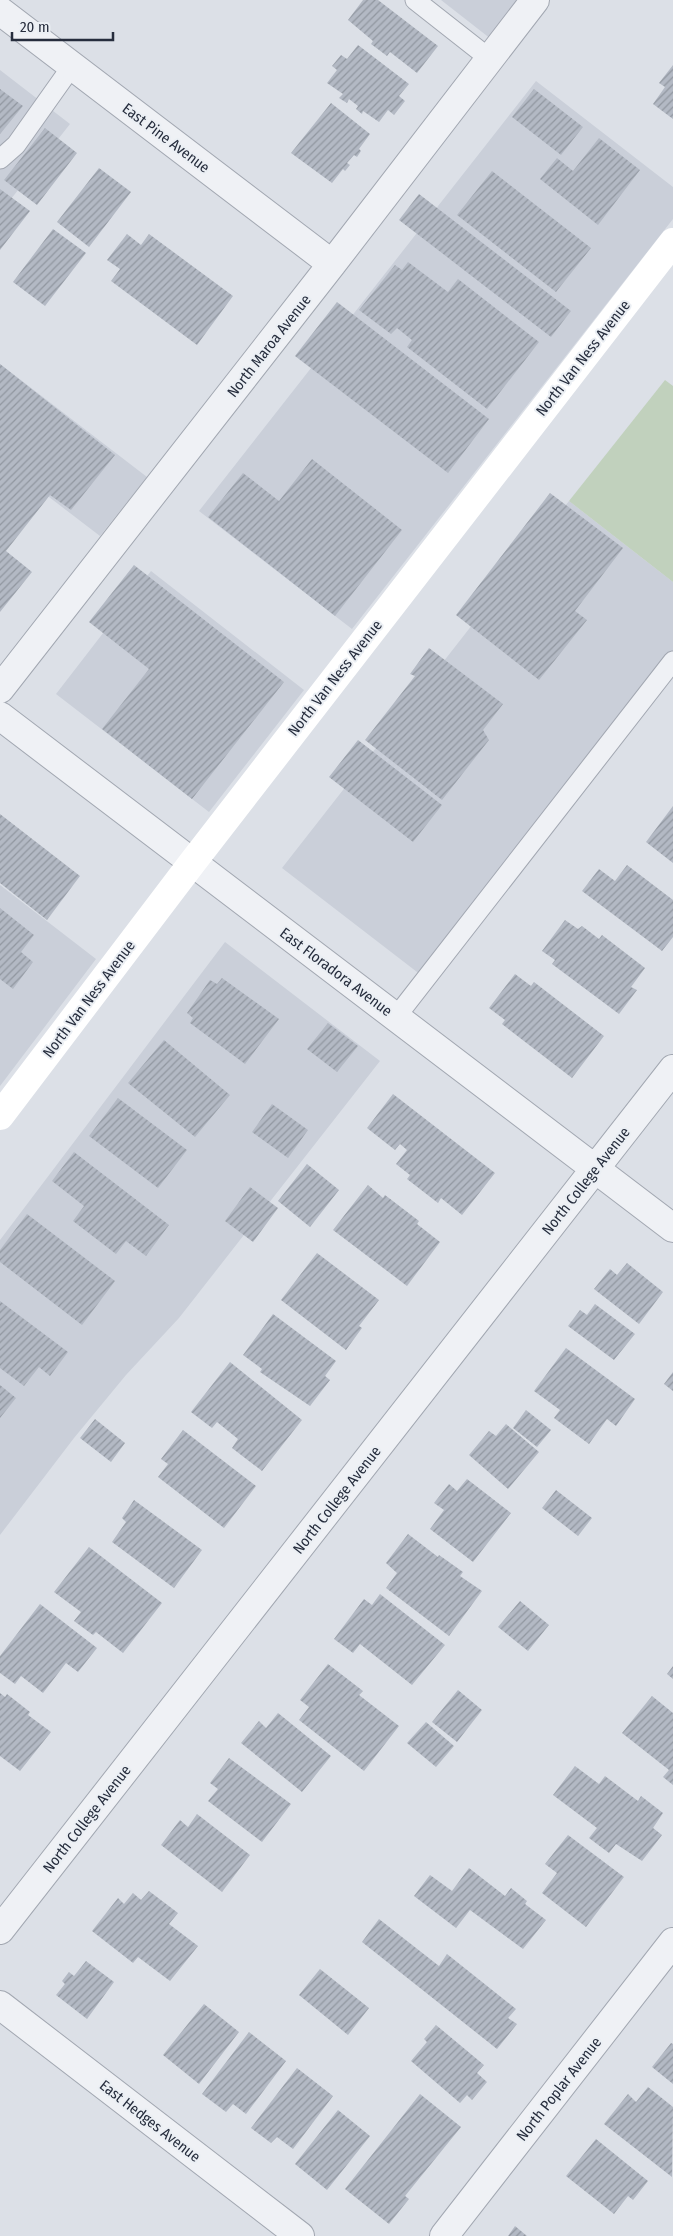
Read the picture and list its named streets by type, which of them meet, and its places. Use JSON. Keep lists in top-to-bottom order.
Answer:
{
  "streets": {
    "main road": ["North Van Ness Avenue"],
    "street": [
      "East Pine Avenue",
      "North Maroa Avenue",
      "East Floradora Avenue",
      "North College Avenue",
      "North Poplar Avenue",
      "East Hedges Avenue"
    ]
  },
  "crossings": [
    ["East Pine Avenue", "North Maroa Avenue"],
    ["North Van Ness Avenue", "East Floradora Avenue"],
    ["East Floradora Avenue", "North College Avenue"]
  ],
  "scale_bar": "20 m"
}
